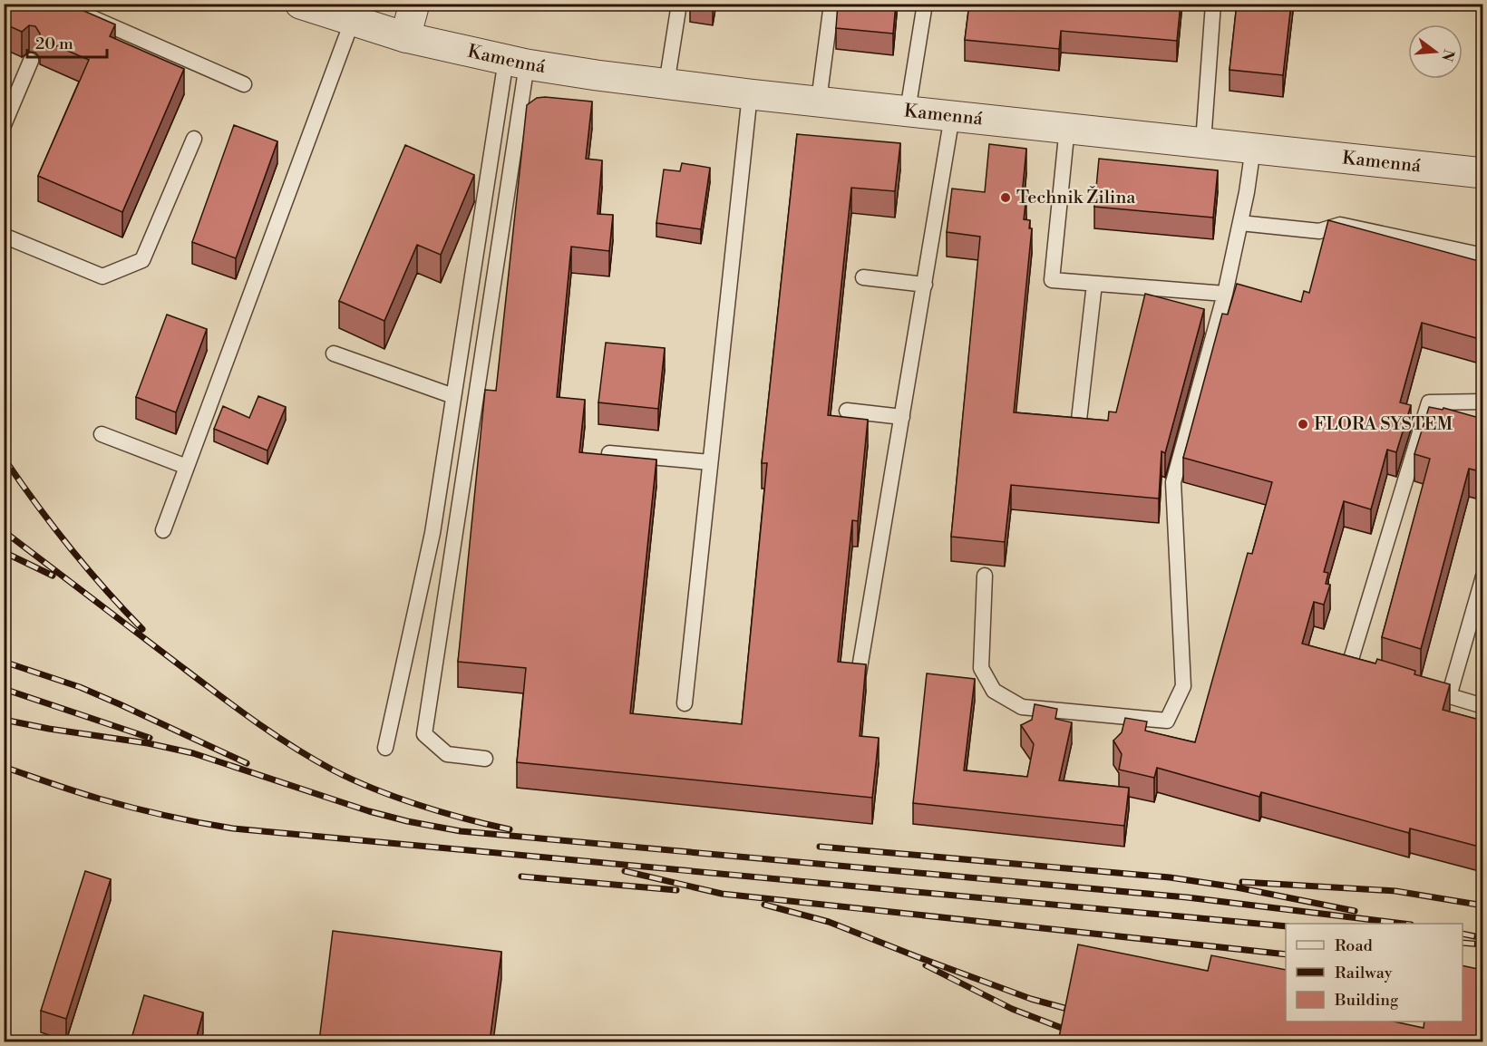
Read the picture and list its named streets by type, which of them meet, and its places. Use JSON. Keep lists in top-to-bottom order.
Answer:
{
  "streets": {
    "street": ["Kamenná"]
  },
  "places": ["Technik Žilina", "FLORA SYSTEM"],
  "legend": ["Road", "Railway", "Building"],
  "scale_bar": "20 m",
  "north": "right"
}
